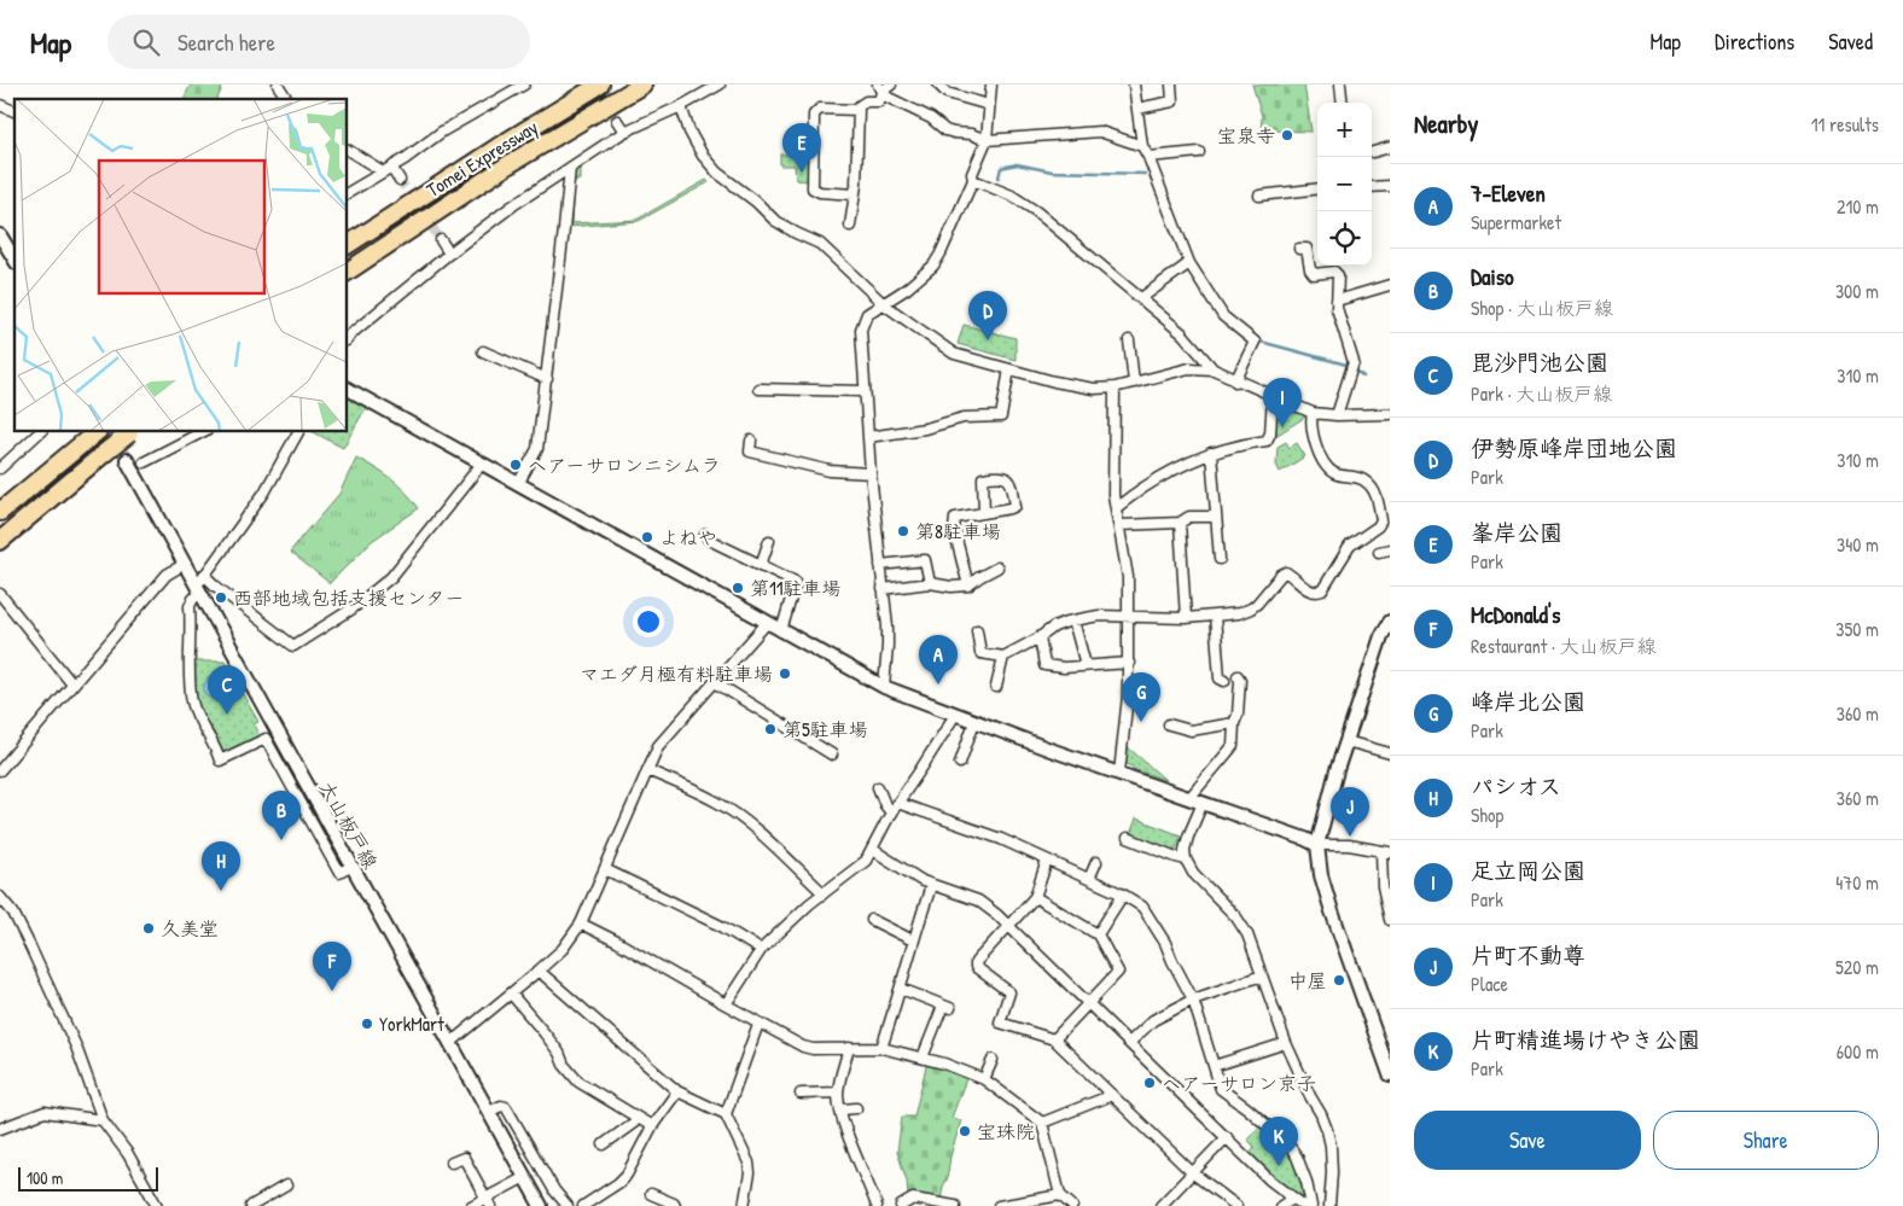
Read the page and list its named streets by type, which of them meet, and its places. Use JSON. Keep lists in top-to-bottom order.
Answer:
{
  "streets": {
    "highway": ["Tomei Expressway"],
    "street": ["大山板戸線"]
  },
  "places": [
    "宝泉寺",
    "ヘアーサロンニシムラ",
    "第8駐車場",
    "よねや",
    "第11駐車場",
    "西部地域包括支援センター",
    "マエダ月極有料駐車場",
    "第5駐車場",
    "久美堂",
    "中屋",
    "YorkMart",
    "ヘアーサロン京子",
    "宝珠院"
  ],
  "scale_bar": "100 m",
  "page": {
    "header": "Map",
    "search": "Search here",
    "nav": ["Map", "Directions", "Saved"],
    "heading": ["Nearby", "11 results"],
    "map_buttons": ["+", "−"],
    "pins": [
      "E",
      "D",
      "I",
      "A",
      "C",
      "G",
      "J",
      "B",
      "H",
      "F",
      "K"
    ],
    "list": [
      {
        "mark": "A",
        "name": "7-Eleven",
        "note": "Supermarket",
        "value": "210 m"
      },
      {
        "mark": "B",
        "name": "Daiso",
        "note": "Shop · 大山板戸線",
        "value": "300 m"
      },
      {
        "mark": "C",
        "name": "毘沙門池公園",
        "note": "Park · 大山板戸線",
        "value": "310 m"
      },
      {
        "mark": "D",
        "name": "伊勢原峰岸団地公園",
        "note": "Park",
        "value": "310 m"
      },
      {
        "mark": "E",
        "name": "峯岸公園",
        "note": "Park",
        "value": "340 m"
      },
      {
        "mark": "F",
        "name": "McDonald's",
        "note": "Restaurant · 大山板戸線",
        "value": "350 m"
      },
      {
        "mark": "G",
        "name": "峰岸北公園",
        "note": "Park",
        "value": "360 m"
      },
      {
        "mark": "H",
        "name": "パシオス",
        "note": "Shop",
        "value": "360 m"
      },
      {
        "mark": "I",
        "name": "足立岡公園",
        "note": "Park",
        "value": "470 m"
      },
      {
        "mark": "J",
        "name": "片町不動尊",
        "note": "Place",
        "value": "520 m"
      },
      {
        "mark": "K",
        "name": "片町精進場けやき公園",
        "note": "Park",
        "value": "600 m"
      }
    ],
    "buttons": ["Save", "Share"],
    "scale": "100 m"
  }
}
